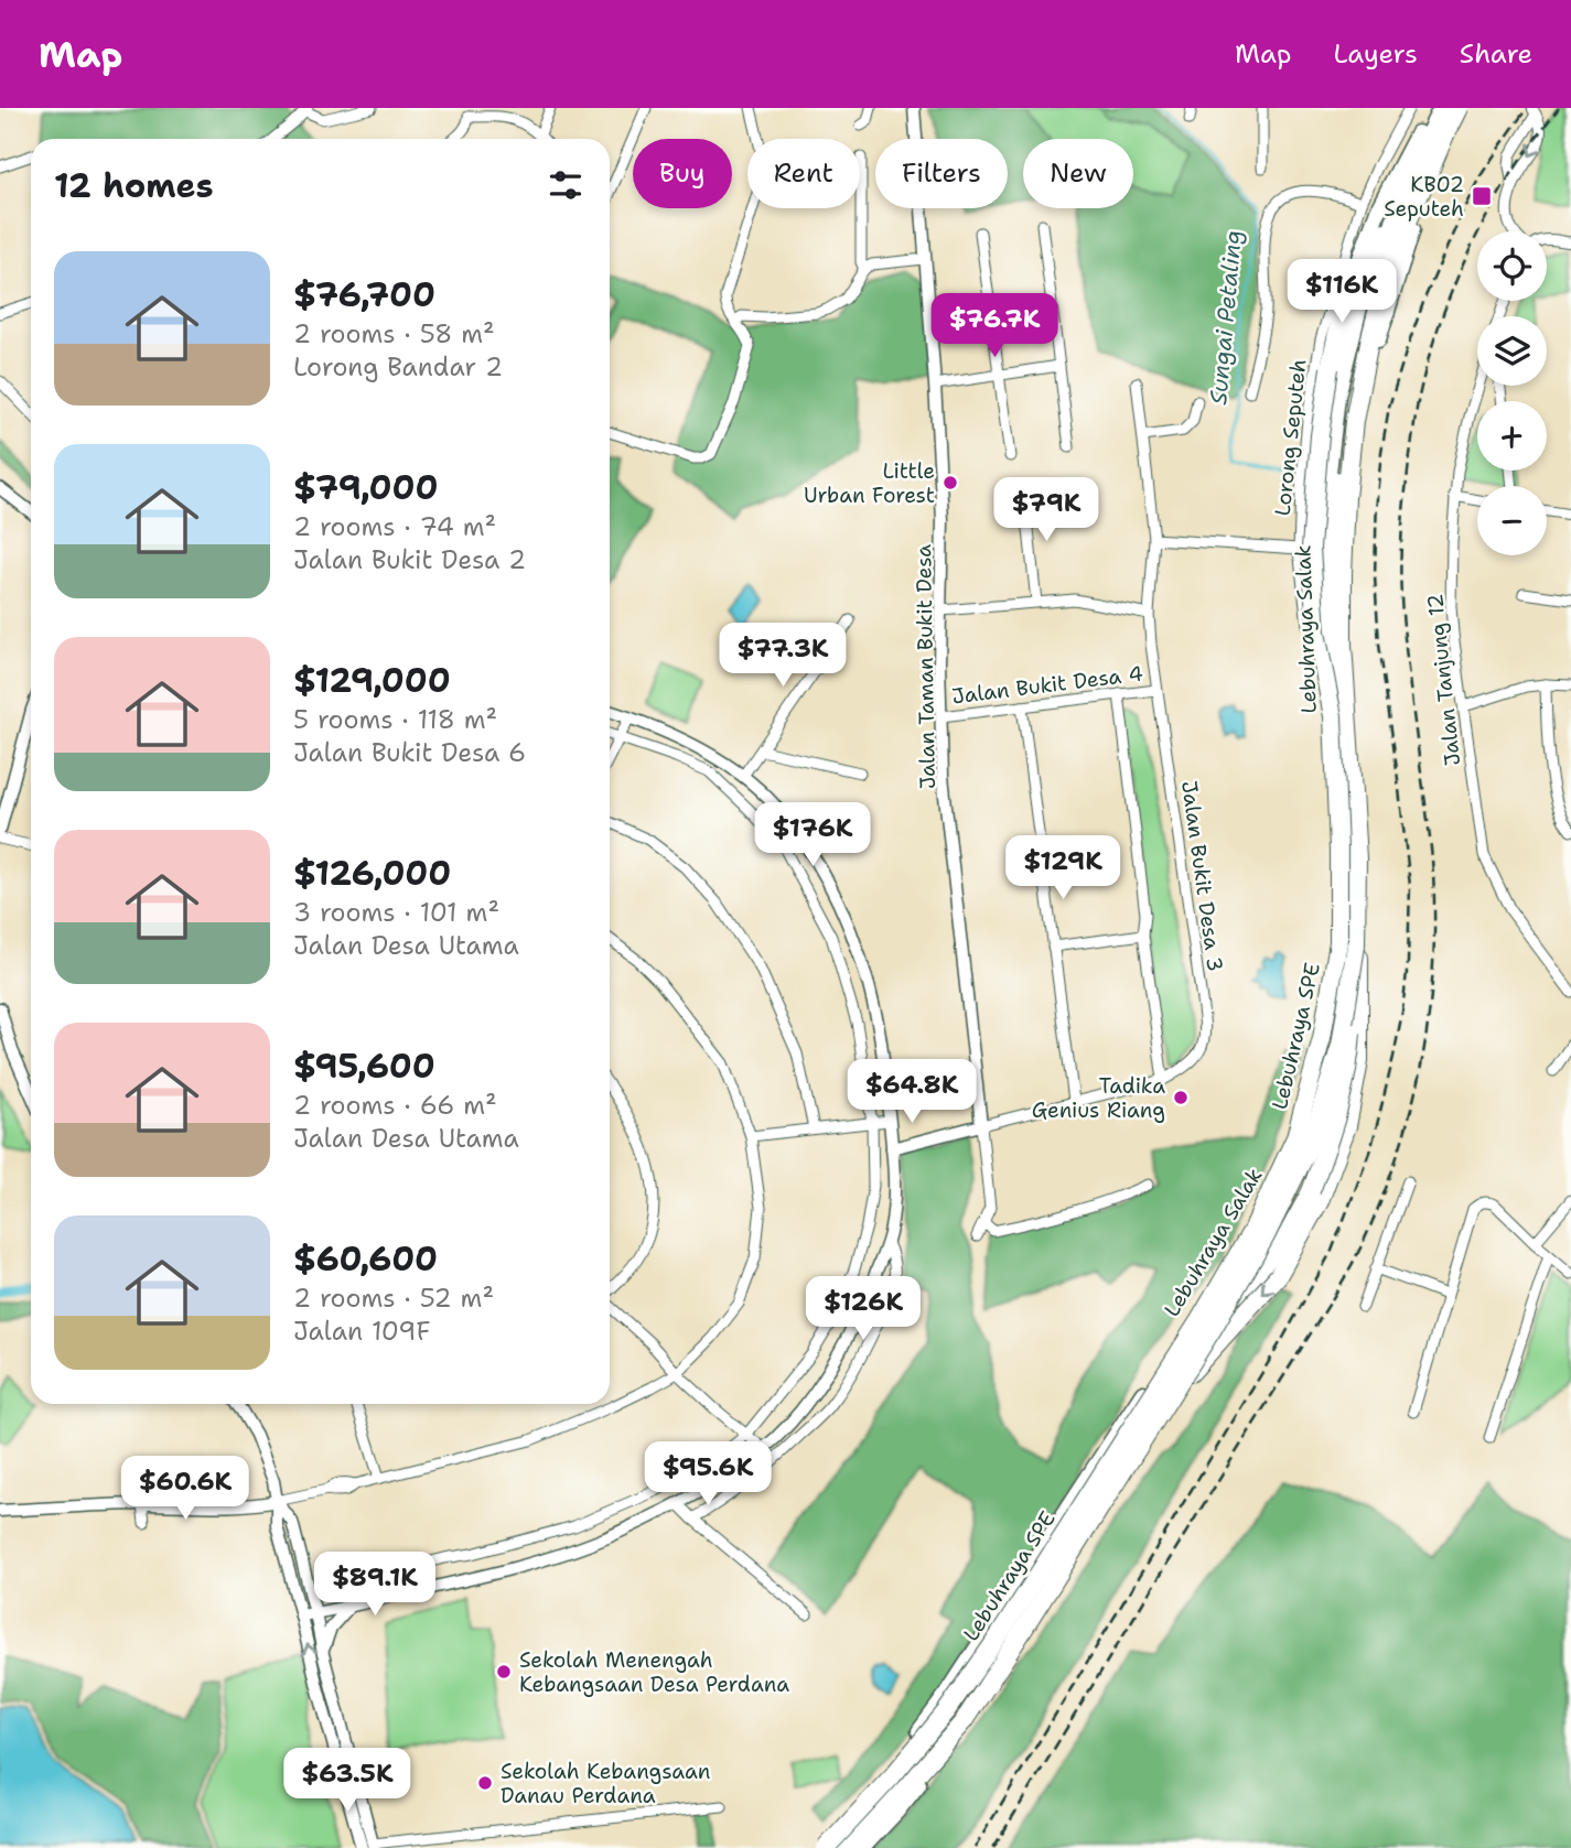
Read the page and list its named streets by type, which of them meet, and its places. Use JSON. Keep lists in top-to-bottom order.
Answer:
{
  "streets": {
    "highway": ["Lebuhraya Salak", "Lebuhraya SPE"],
    "street": [
      "Lorong Seputeh",
      "Jalan Taman Bukit Desa",
      "Jalan Tanjung 12",
      "Jalan Bukit Desa 4",
      "Jalan Bukit Desa 3"
    ]
  },
  "crossings": [
    ["Lorong Seputeh", "Lebuhraya Salak"],
    ["Lebuhraya Salak", "Lebuhraya SPE"],
    ["Jalan Taman Bukit Desa", "Jalan Bukit Desa 4"],
    ["Jalan Taman Bukit Desa", "Jalan Bukit Desa 3"],
    ["Jalan Bukit Desa 4", "Jalan Bukit Desa 3"]
  ],
  "water": ["Sungai Petaling"],
  "places": {
    "transit": ["KB02 Seputeh"],
    "other": [
      "Little Urban Forest",
      "Tadika Genius Riang",
      "Sekolah Menengah Kebangsaan Desa Perdana",
      "Sekolah Kebangsaan Danau Perdana"
    ]
  },
  "page": {
    "header": "Map",
    "nav": ["Map", "Layers", "Share"],
    "chip": [
      "Buy",
      "Rent",
      "Filters",
      "New"
    ],
    "heading": "12 homes",
    "map_buttons": ["+", "−"],
    "list": [
      {
        "name": "$76,700",
        "note": "2 rooms · 58 m² · Lorong Bandar 2"
      },
      {
        "name": "$79,000",
        "note": "2 rooms · 74 m² · Jalan Bukit Desa 2"
      },
      {
        "name": "$129,000",
        "note": "5 rooms · 118 m² · Jalan Bukit Desa 6"
      },
      {
        "name": "$126,000",
        "note": "3 rooms · 101 m² · Jalan Desa Utama"
      },
      {
        "name": "$95,600",
        "note": "2 rooms · 66 m² · Jalan Desa Utama"
      },
      {
        "name": "$60,600",
        "note": "2 rooms · 52 m² · Jalan 109F"
      }
    ],
    "price": [
      "$116K",
      "$76.7K",
      "$79K",
      "$77.3K",
      "$176K",
      "$129K",
      "$64.8K",
      "$126K",
      "$95.6K",
      "$60.6K",
      "$89.1K",
      "$63.5K"
    ]
  }
}
